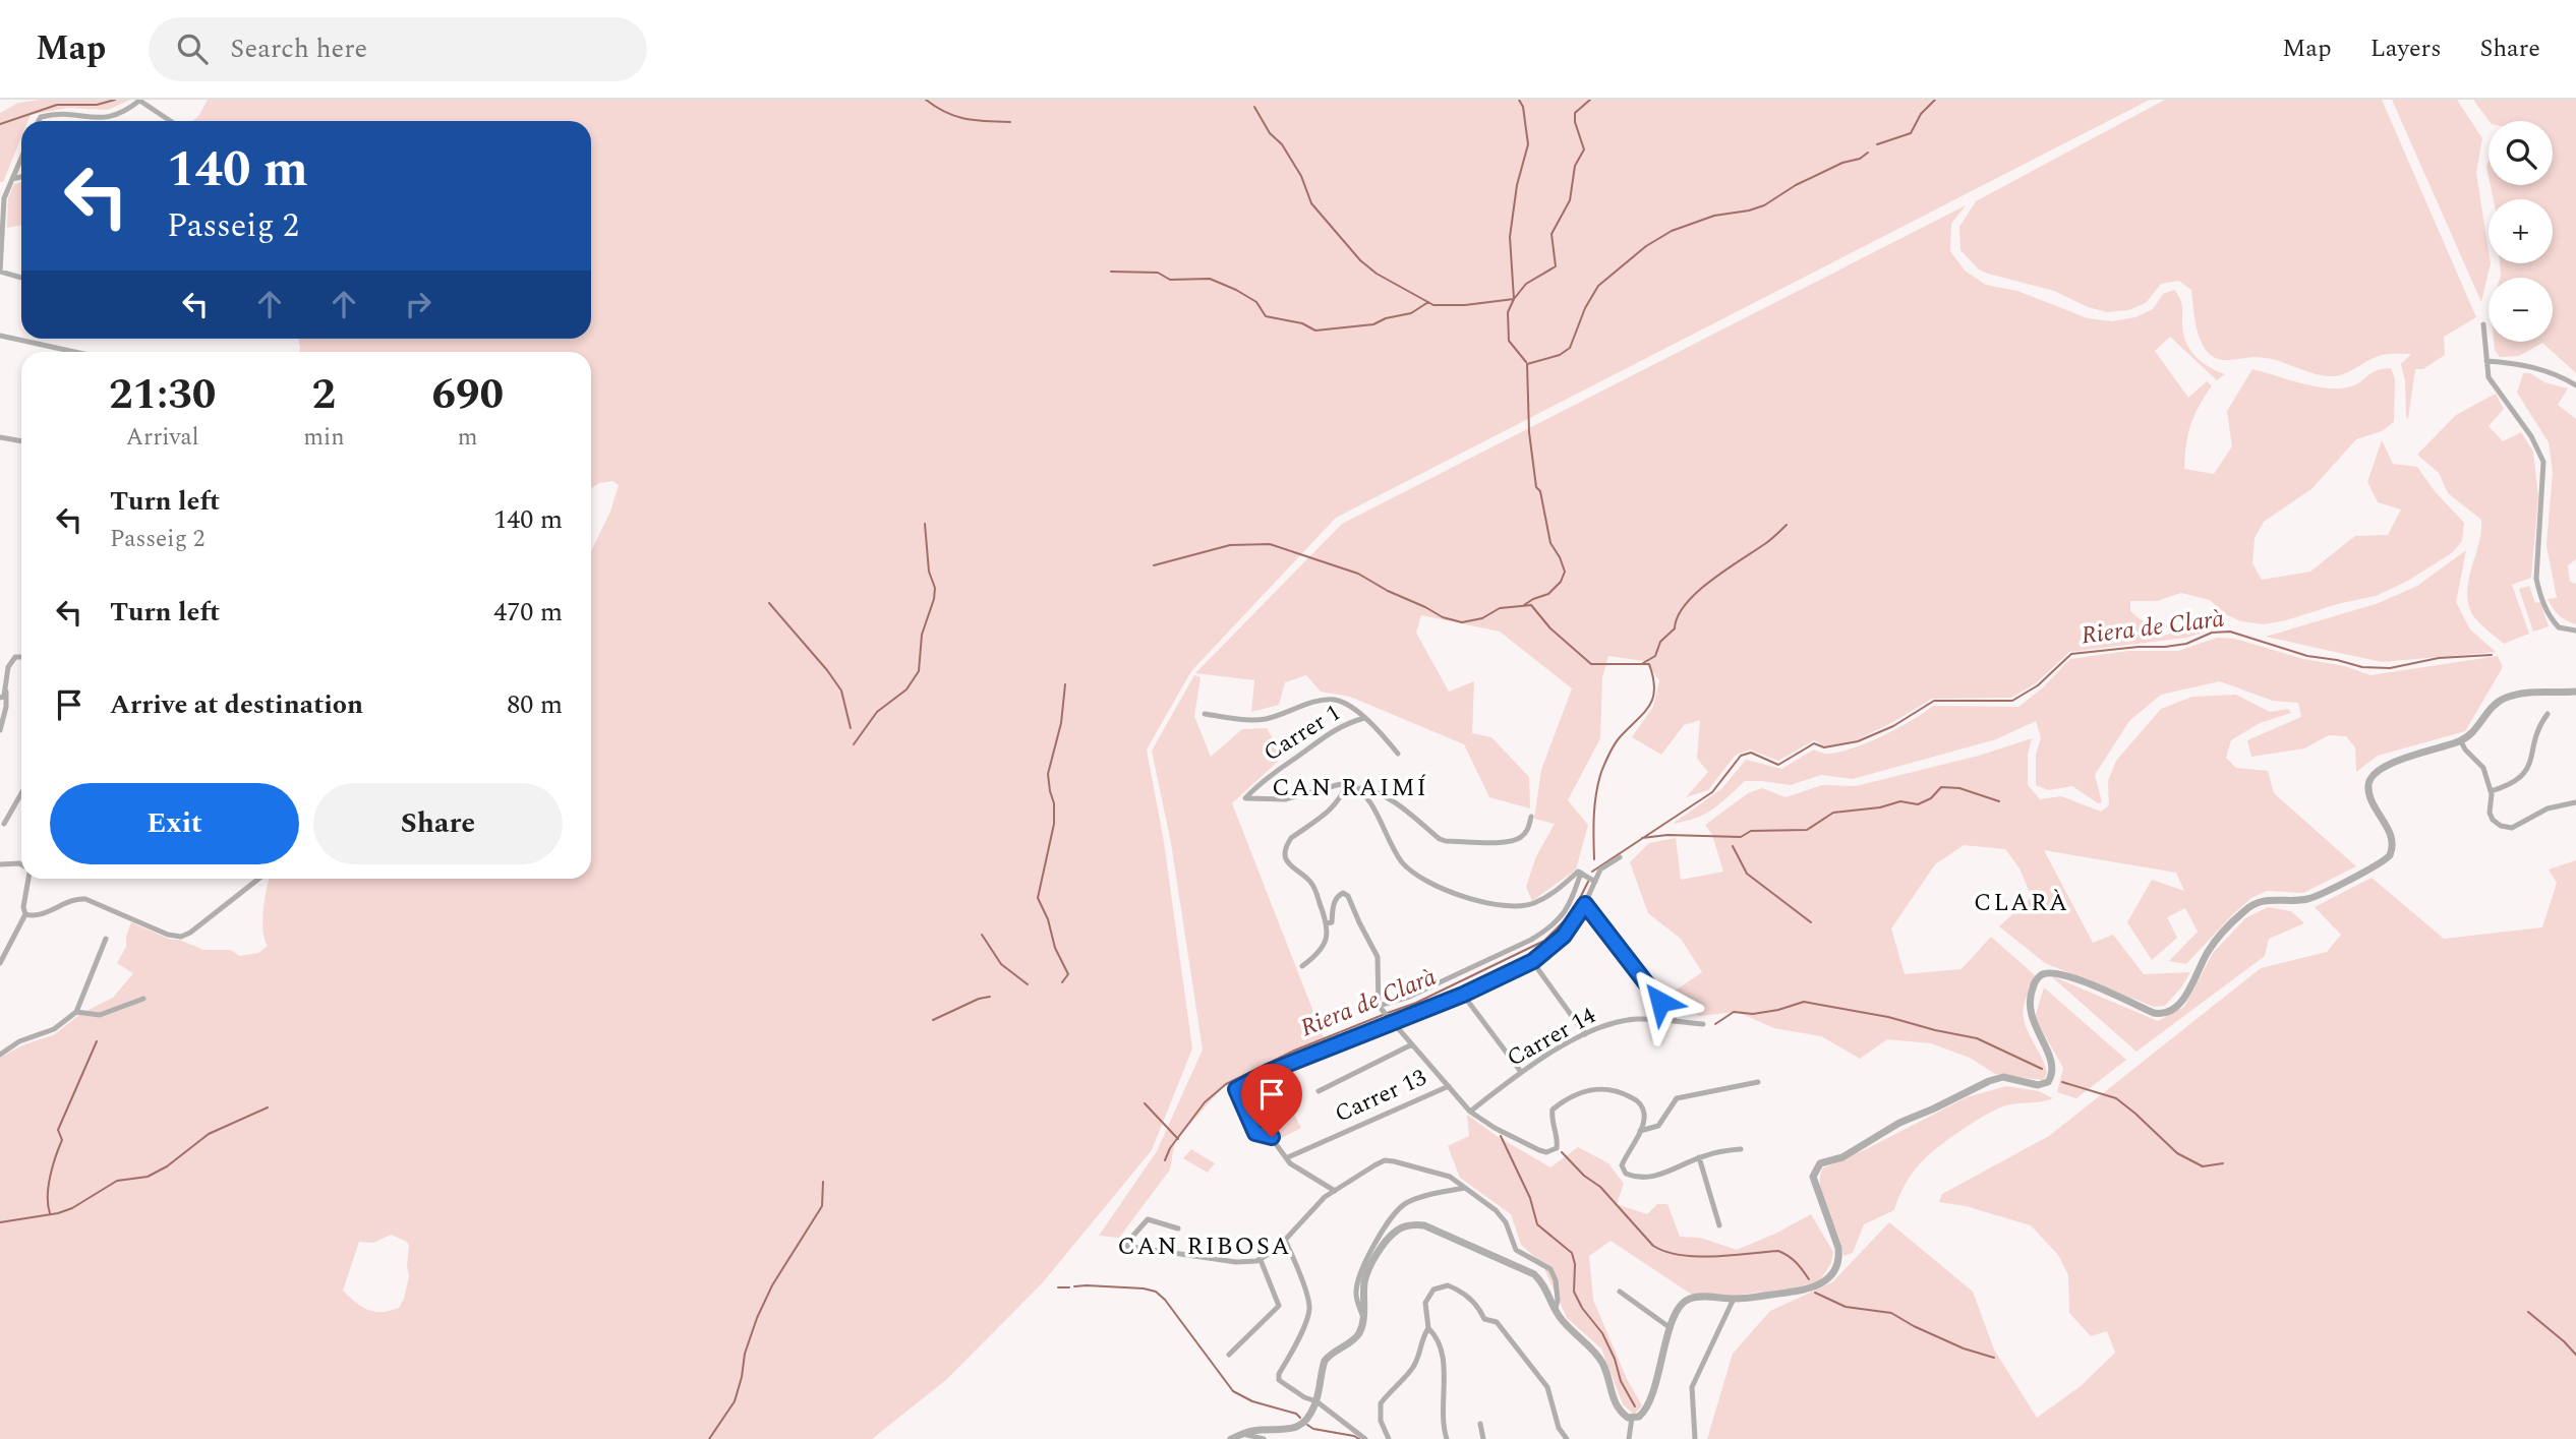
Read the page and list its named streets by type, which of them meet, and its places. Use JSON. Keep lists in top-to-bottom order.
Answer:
{
  "streets": {
    "street": ["Carrer 1", "Carrer 14", "Carrer 13"]
  },
  "districts": ["CAN RAIMÍ", "CLARÀ", "CAN RIBOSA"],
  "water": ["Riera de Clarà"],
  "page": {
    "header": "Map",
    "search": "Search here",
    "nav": ["Map", "Layers", "Share"],
    "map_buttons": ["+", "−"],
    "turn": ["140 m", "Passeig 2"],
    "eta": [
      "21:30",
      "Arrival",
      "2",
      "min",
      "690",
      "m"
    ],
    "list": [
      {
        "name": "Turn left",
        "note": "Passeig 2",
        "value": "140 m"
      },
      {
        "name": "Turn left",
        "value": "470 m"
      },
      {
        "name": "Arrive at destination",
        "value": "80 m"
      }
    ],
    "buttons": ["Exit", "Share"]
  }
}
